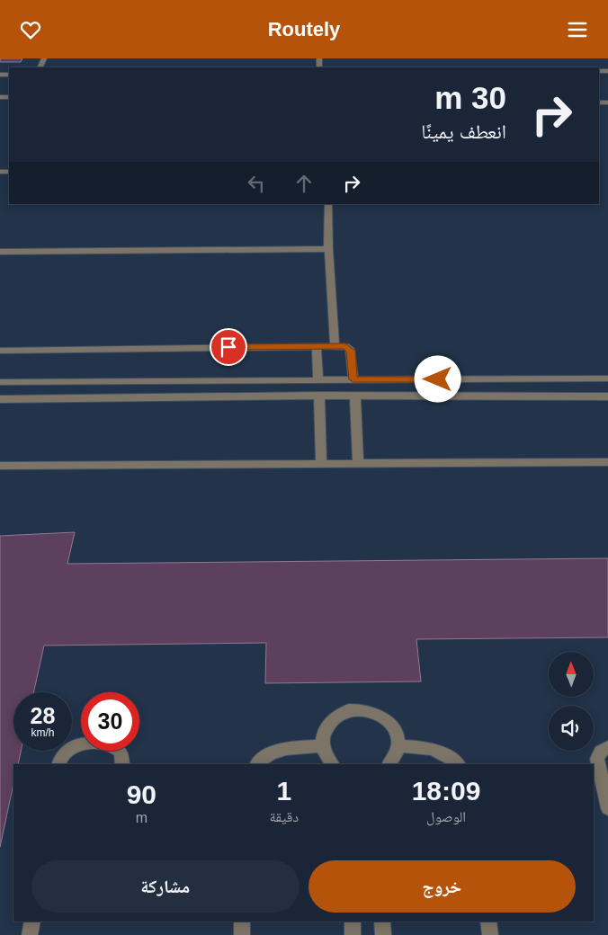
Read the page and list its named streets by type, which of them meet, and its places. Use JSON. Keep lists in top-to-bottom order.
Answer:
{
  "north": "top",
  "page": {
    "header": "Routely",
    "turn": ["30 m", "انعطف يمينًا"],
    "speed": "28 km/h",
    "limit": "30",
    "eta": [
      "18:09",
      "الوصول",
      "1",
      "دقيقة",
      "90",
      "m"
    ],
    "buttons": ["خروج", "مشاركة"]
  }
}
